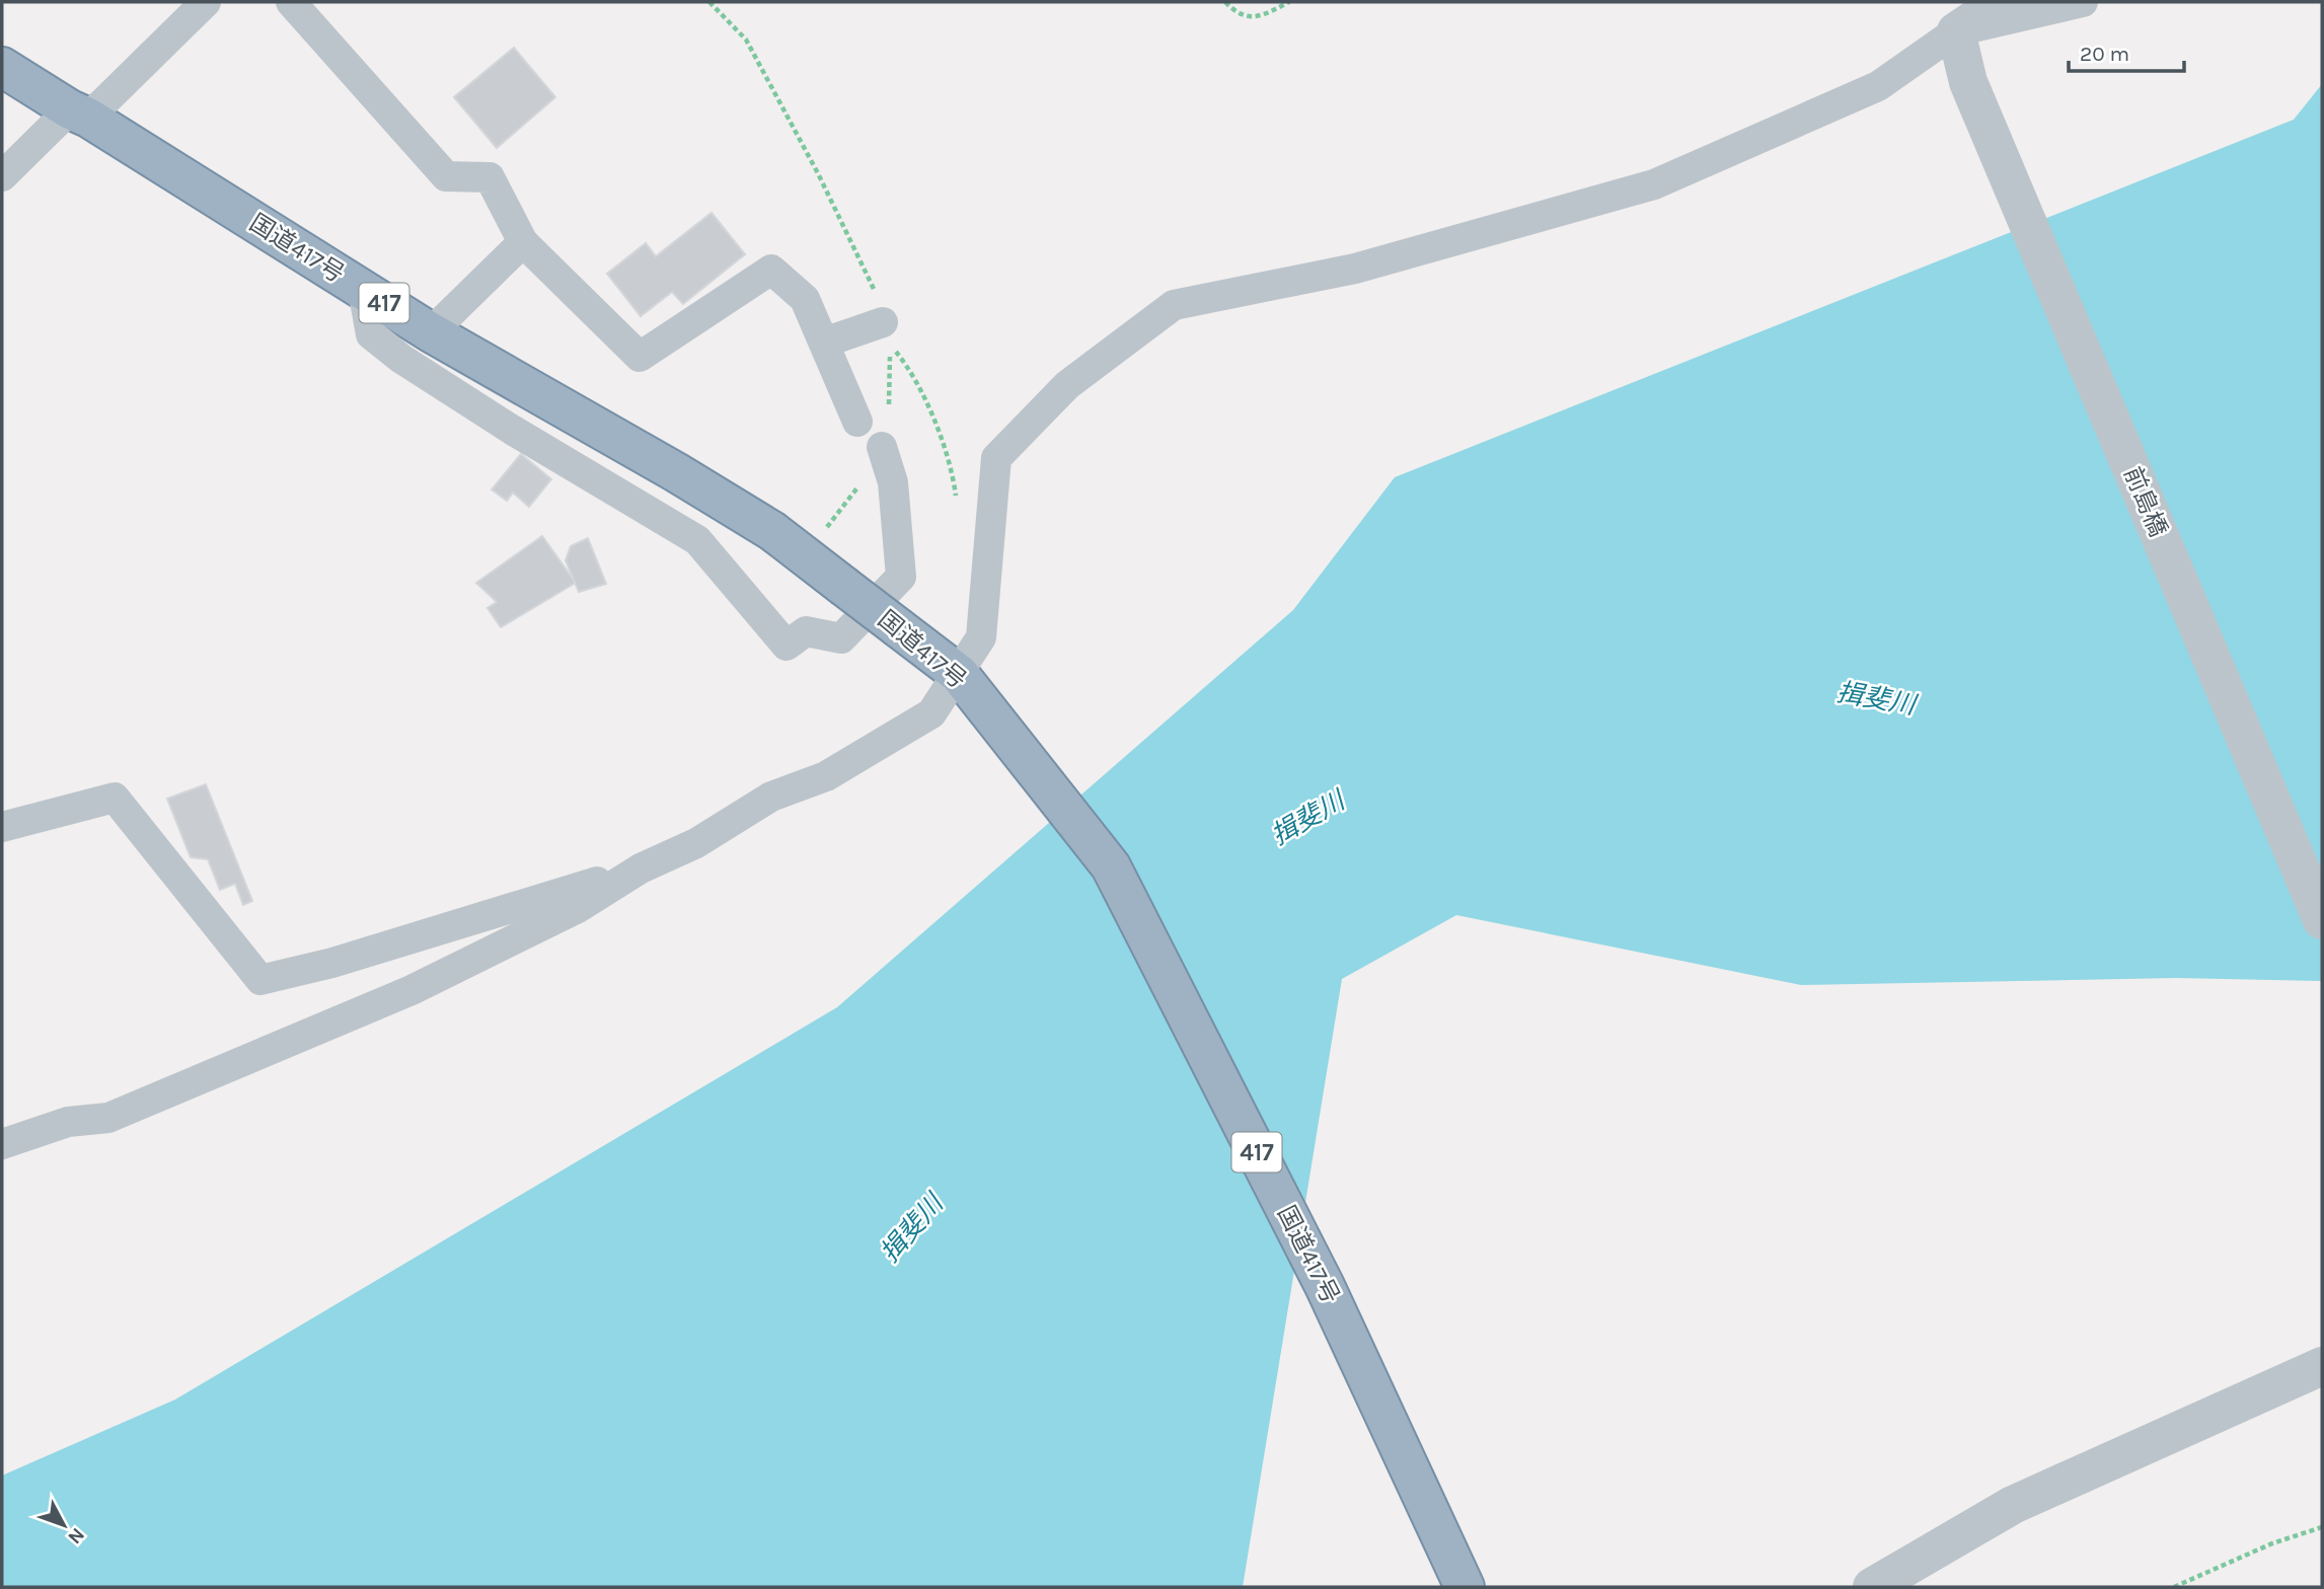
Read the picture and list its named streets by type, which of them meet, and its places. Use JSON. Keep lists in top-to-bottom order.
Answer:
{
  "streets": {
    "highway": ["国道417号", "417"],
    "street": ["前島橋"]
  },
  "water": ["揖斐川"],
  "scale_bar": "20 m",
  "north": "bottom right"
}
